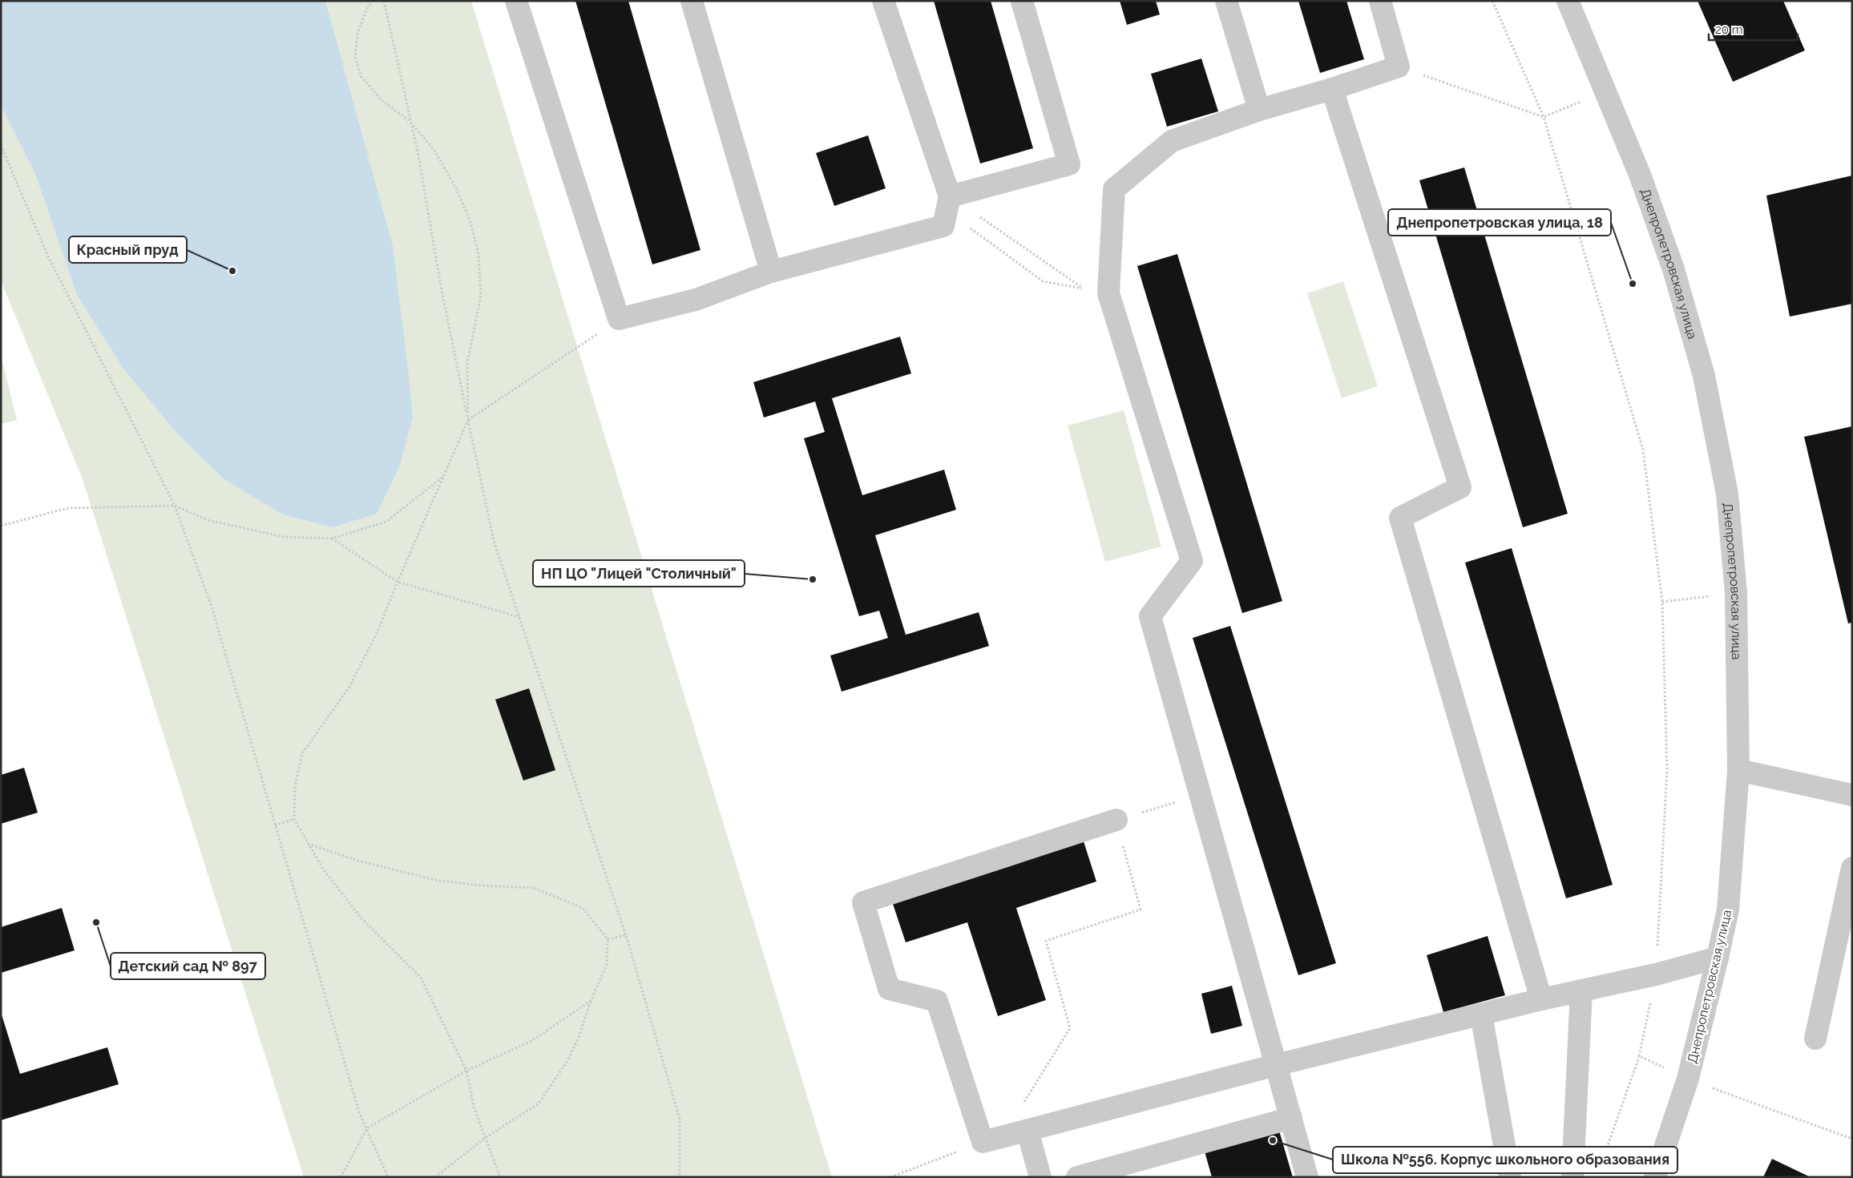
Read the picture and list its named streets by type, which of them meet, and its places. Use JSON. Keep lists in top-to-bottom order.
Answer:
{
  "streets": {
    "street": ["Днепропетровская улица"]
  },
  "places": [
    "Красный пруд",
    "Днепропетровская улица, 18",
    "НП ЦО \"Лицей \"Столичный\"",
    "Детский сад № 897",
    "Школа №556. Корпус школьного образования"
  ],
  "scale_bar": "20 m"
}
